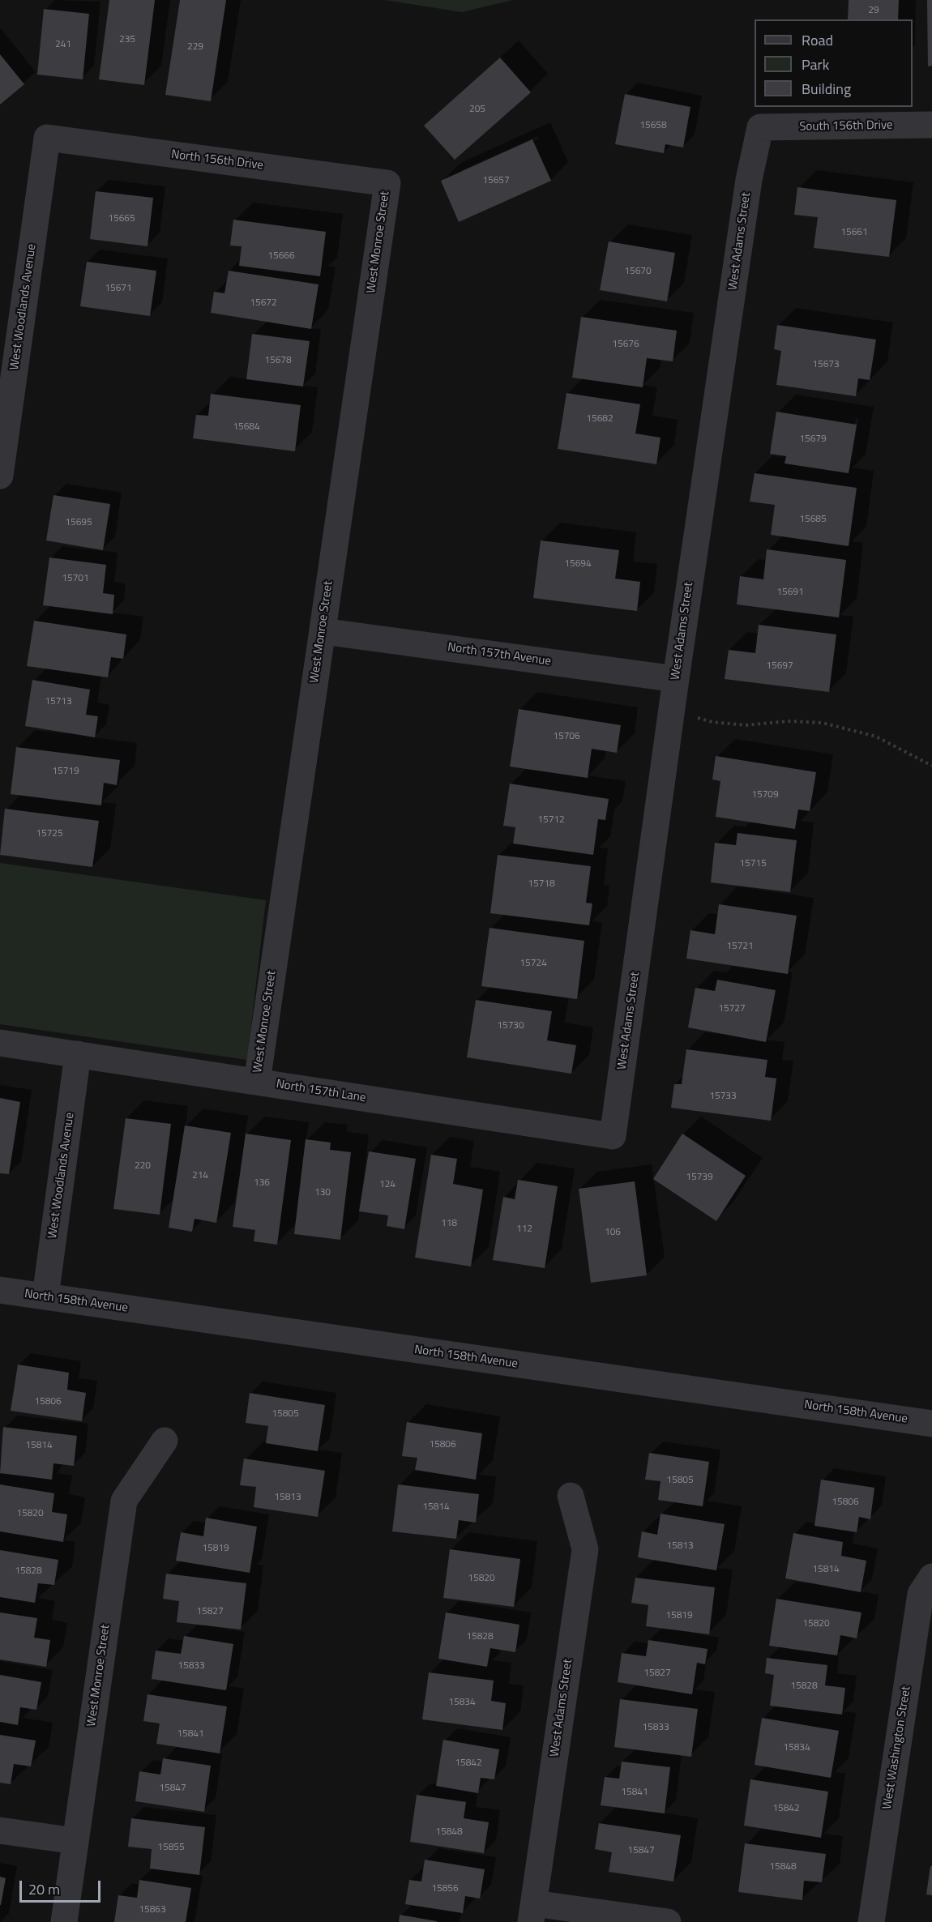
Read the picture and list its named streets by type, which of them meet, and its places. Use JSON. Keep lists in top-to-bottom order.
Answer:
{
  "streets": {
    "street": [
      "South 156th Drive",
      "North 156th Drive",
      "West Adams Street",
      "West Monroe Street",
      "West Woodlands Avenue",
      "North 157th Avenue",
      "North 157th Lane",
      "North 158th Avenue",
      "West Washington Street"
    ]
  },
  "crossings": [
    ["South 156th Drive", "West Adams Street"],
    ["North 156th Drive", "West Monroe Street"],
    ["North 156th Drive", "West Woodlands Avenue"],
    ["West Adams Street", "North 157th Avenue"],
    ["West Adams Street", "North 157th Lane"],
    ["West Monroe Street", "North 157th Avenue"],
    ["West Monroe Street", "North 157th Lane"],
    ["West Woodlands Avenue", "North 157th Lane"],
    ["West Woodlands Avenue", "North 158th Avenue"]
  ],
  "house_numbers": [
    "29",
    "235",
    "241",
    "229",
    "205",
    "15658",
    "15657",
    "15665",
    "15661",
    "15666",
    "15670",
    "15671",
    "15672",
    "15676",
    "15678",
    "15673",
    "15682",
    "15684",
    "15679",
    "15685",
    "15695",
    "15694",
    "15701",
    "15691",
    "15697",
    "15713",
    "15706",
    "15719",
    "15709",
    "15712",
    "15725",
    "15715",
    "15718",
    "15721",
    "15724",
    "15727",
    "15730",
    "15733",
    "220",
    "214",
    "15739",
    "136",
    "124",
    "130",
    "118",
    "112",
    "106",
    "15806",
    "15805",
    "15806",
    "15814",
    "15805",
    "15813",
    "15806",
    "15814",
    "15820",
    "15813",
    "15819",
    "15814",
    "15828",
    "15820",
    "15827",
    "15819",
    "15820",
    "15828",
    "15833",
    "15827",
    "15828",
    "15834",
    "15833",
    "15841",
    "15834",
    "15842",
    "15847",
    "15841",
    "15842",
    "15848",
    "15855",
    "15847",
    "15848",
    "15856",
    "15863"
  ],
  "legend": ["Road", "Park", "Building"],
  "scale_bar": "20 m"
}
